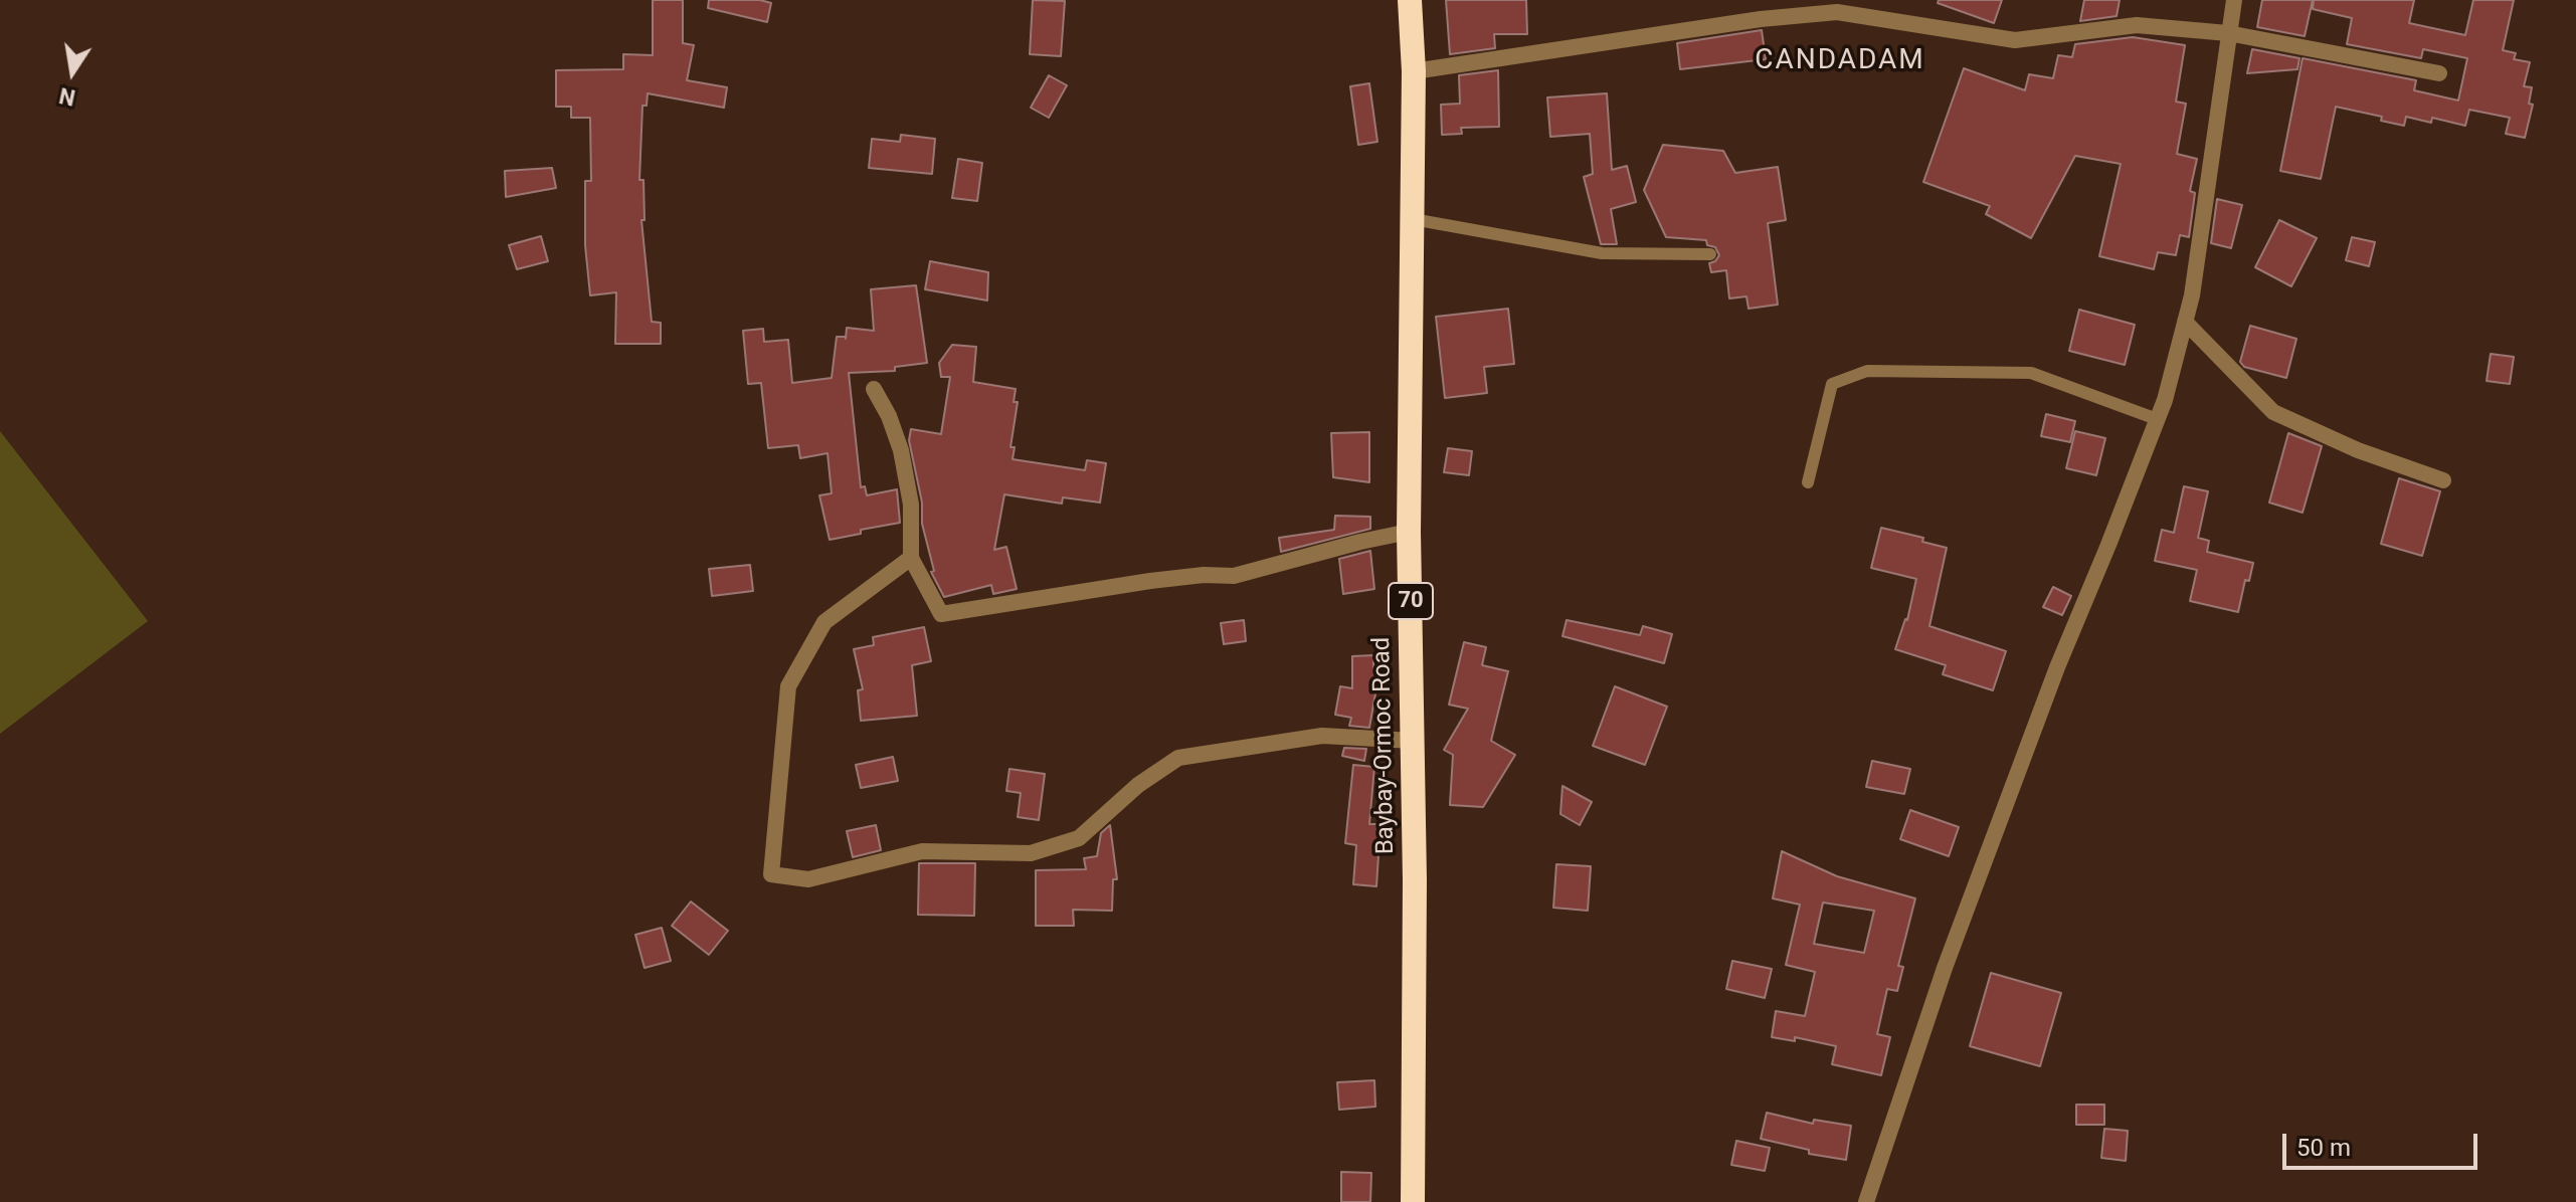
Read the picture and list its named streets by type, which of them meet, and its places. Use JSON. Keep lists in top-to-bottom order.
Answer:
{
  "streets": {
    "highway": ["70", "Baybay-Ormoc Road"]
  },
  "districts": ["CANDADAM"],
  "scale_bar": "50 m",
  "north": "bottom"
}
